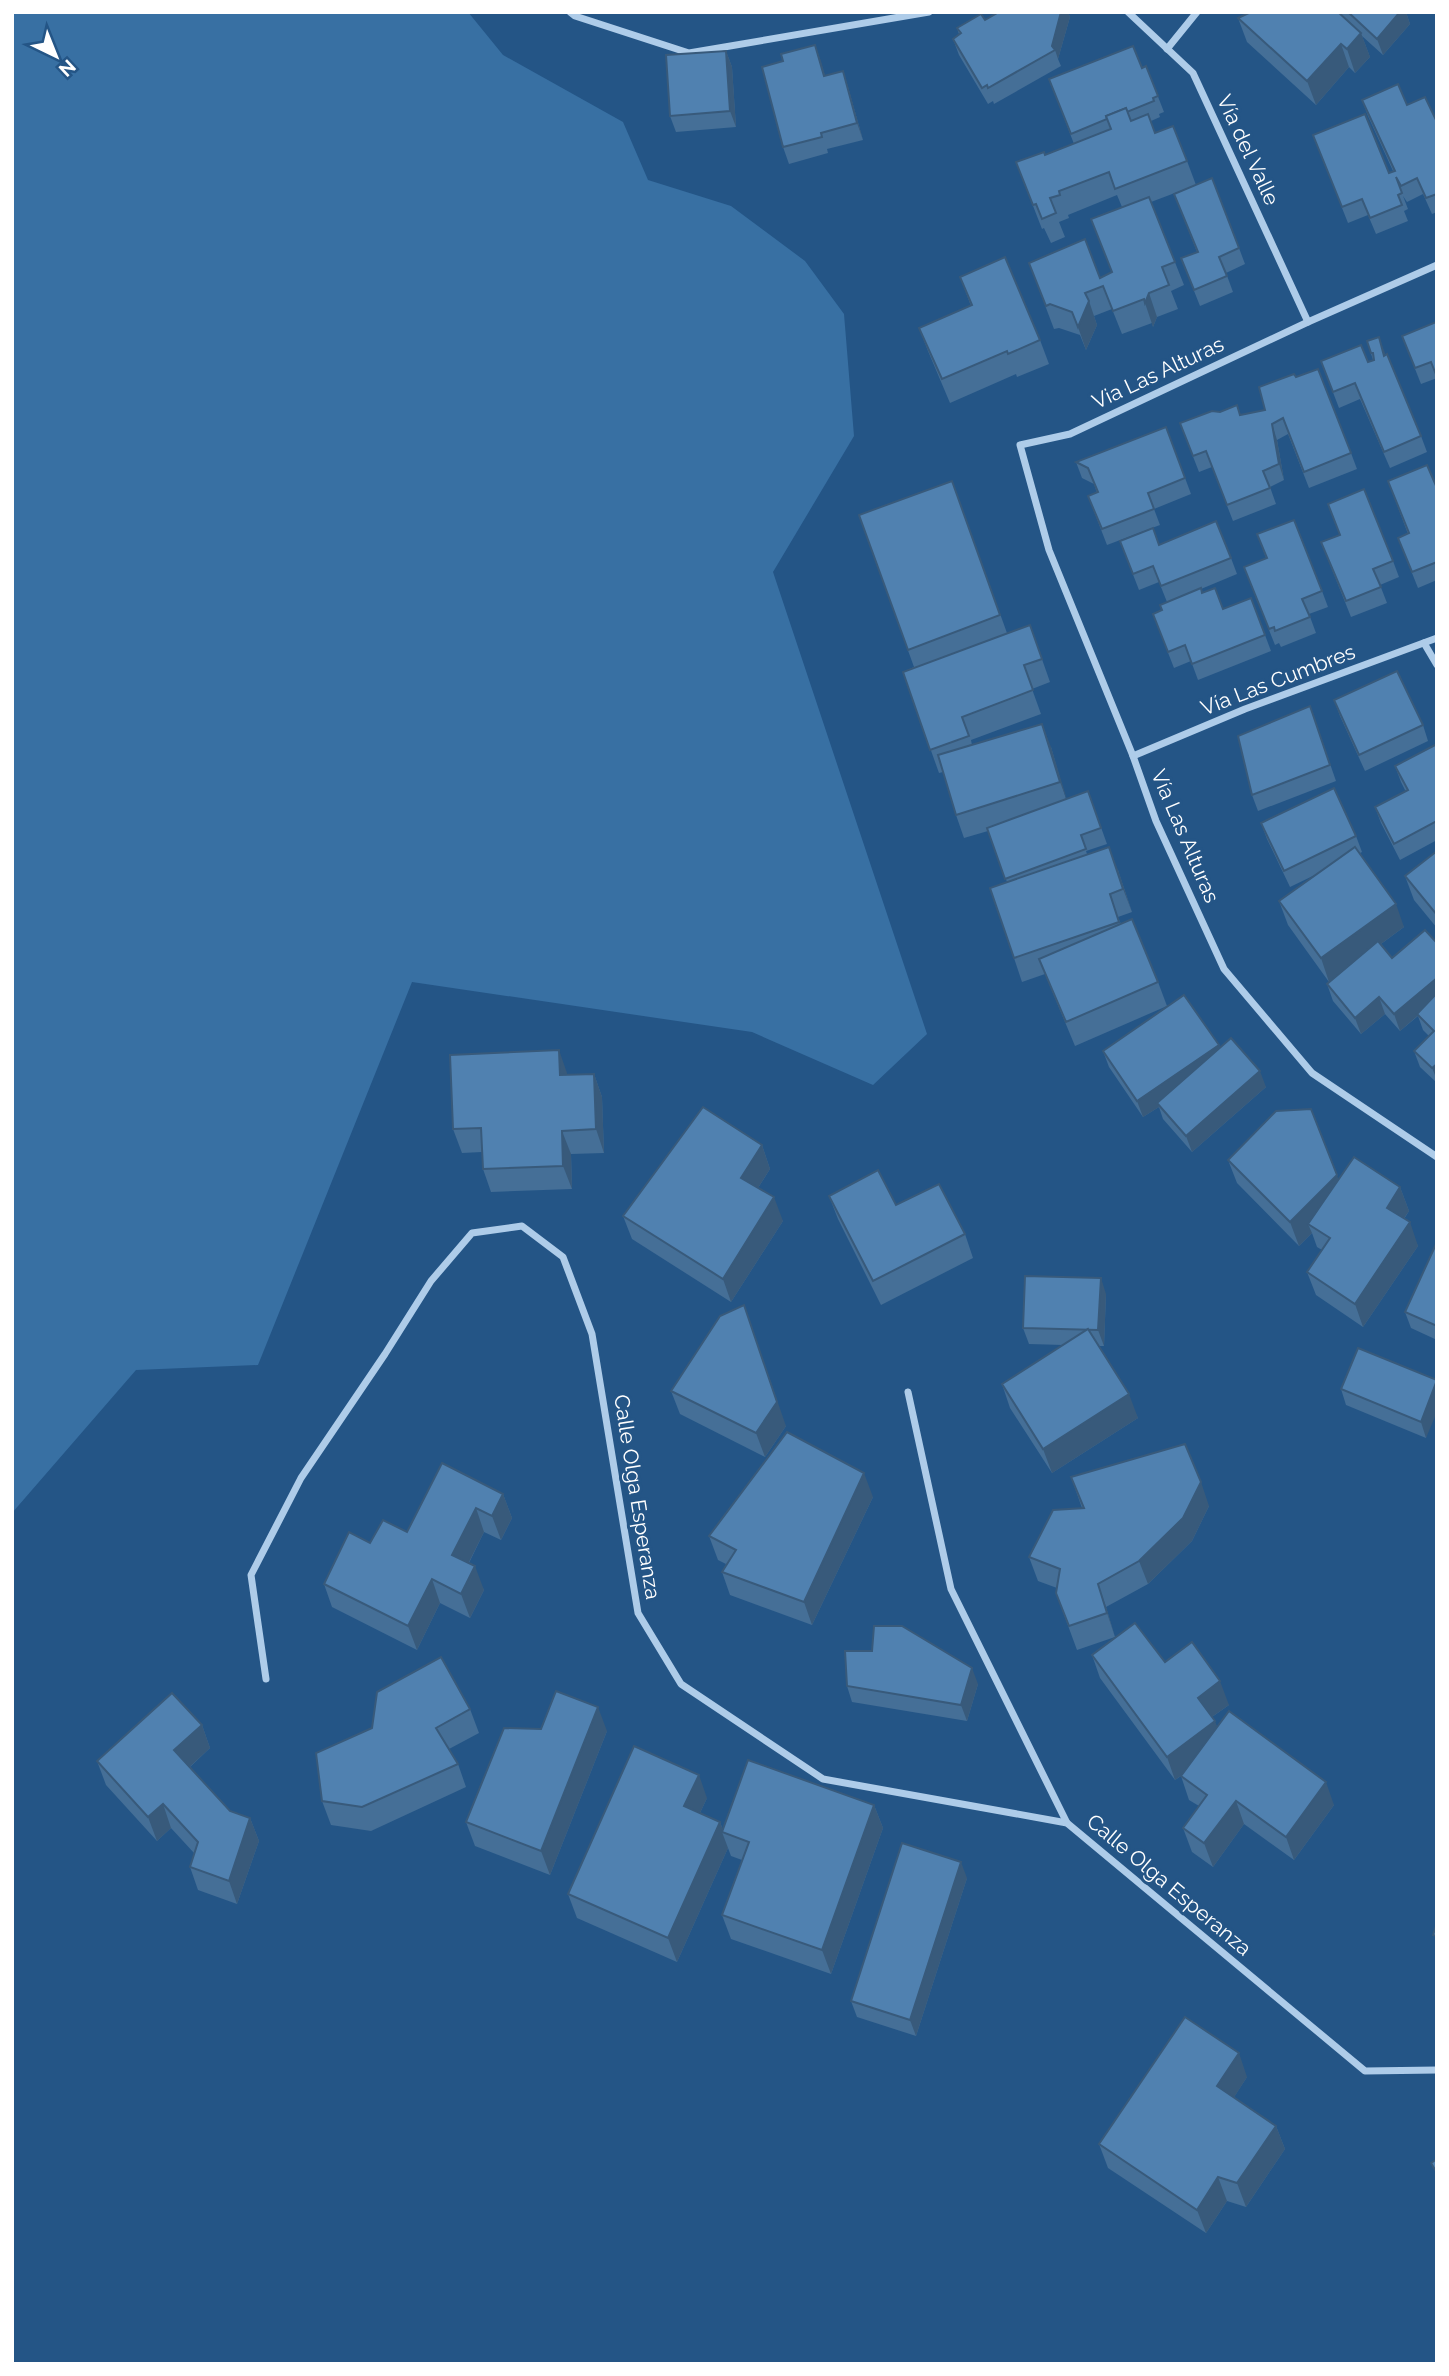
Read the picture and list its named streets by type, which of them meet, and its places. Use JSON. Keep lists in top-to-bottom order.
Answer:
{
  "streets": {
    "street": [
      "Vía del Valle",
      "Via Las Alturas",
      "Vía Las Cumbres",
      "Vía Las Alturas",
      "Calle Olga Esperanza"
    ]
  },
  "crossings": [
    ["Vía del Valle", "Via Las Alturas"],
    ["Via Las Alturas", "Vía Las Alturas"],
    ["Vía Las Cumbres", "Vía Las Alturas"]
  ],
  "north": "bottom right"
}
